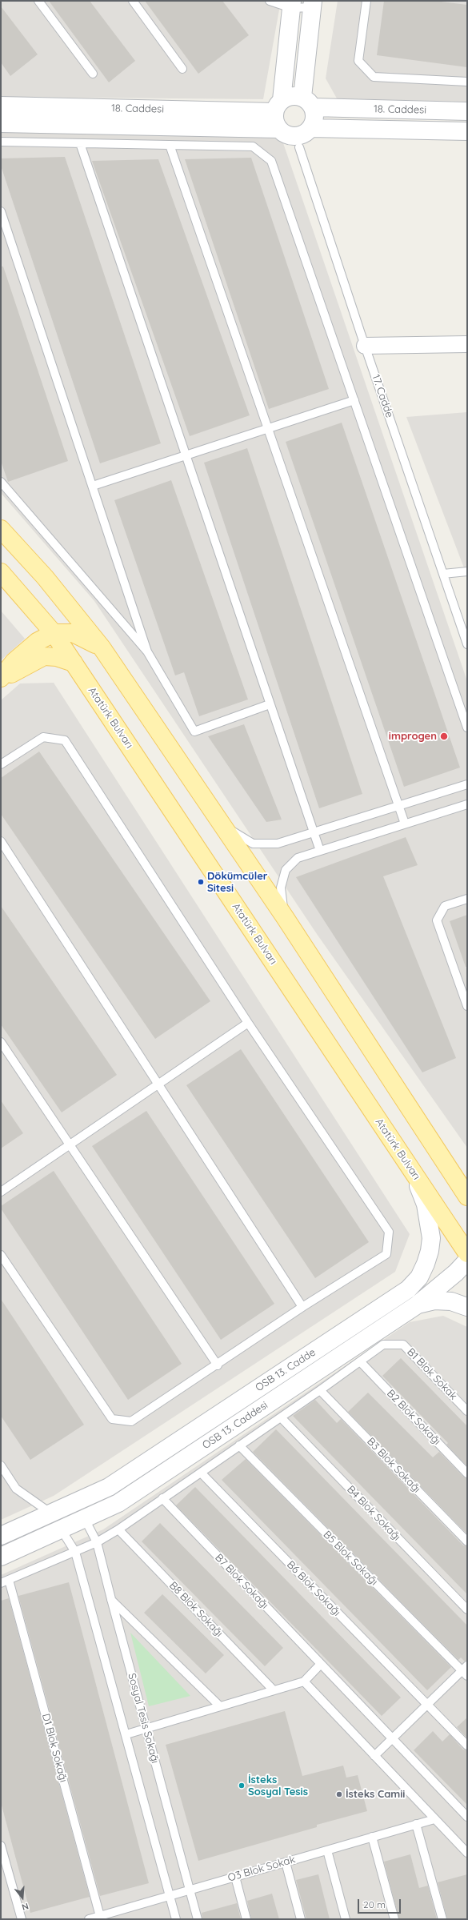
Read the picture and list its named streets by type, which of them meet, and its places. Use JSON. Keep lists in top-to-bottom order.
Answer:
{
  "streets": {
    "main road": ["Atatürk Bulvarı"],
    "street": ["18. Caddesi", "OSB 13. Cadde", "OSB 13. Caddesi"],
    "lane": [
      "17. Cadde",
      "B1 Blok Sokak",
      "B2 Blok Sokağı",
      "B3 Blok Sokağı",
      "B4 Blok Sokağı",
      "B5 Blok Sokağı",
      "B7 Blok Sokağı",
      "B6 Blok Sokağı",
      "B8 Blok Sokağı",
      "Sosyal Tesis Sokağı",
      "D1 Blok Sokağı",
      "O3 Blok Sokak"
    ]
  },
  "crossings": [
    ["18. Caddesi", "17. Cadde"],
    ["Atatürk Bulvarı", "OSB 13. Cadde"],
    ["B1 Blok Sokak", "B2 Blok Sokağı"],
    ["B1 Blok Sokak", "B3 Blok Sokağı"],
    ["B1 Blok Sokak", "B4 Blok Sokağı"],
    ["B1 Blok Sokak", "B5 Blok Sokağı"],
    ["B1 Blok Sokak", "B7 Blok Sokağı"],
    ["B1 Blok Sokak", "B6 Blok Sokağı"],
    ["B1 Blok Sokak", "B8 Blok Sokağı"],
    ["B1 Blok Sokak", "Sosyal Tesis Sokağı"],
    ["B1 Blok Sokak", "D1 Blok Sokağı"],
    ["OSB 13. Caddesi", "Sosyal Tesis Sokağı"],
    ["Sosyal Tesis Sokağı", "O3 Blok Sokak"],
    ["D1 Blok Sokağı", "O3 Blok Sokak"]
  ],
  "places": [
    "improgen",
    "Dökümcüler Sitesi",
    "İsteks Sosyal Tesis",
    "İsteks Camii"
  ],
  "scale_bar": "20 m",
  "north": "bottom"
}
